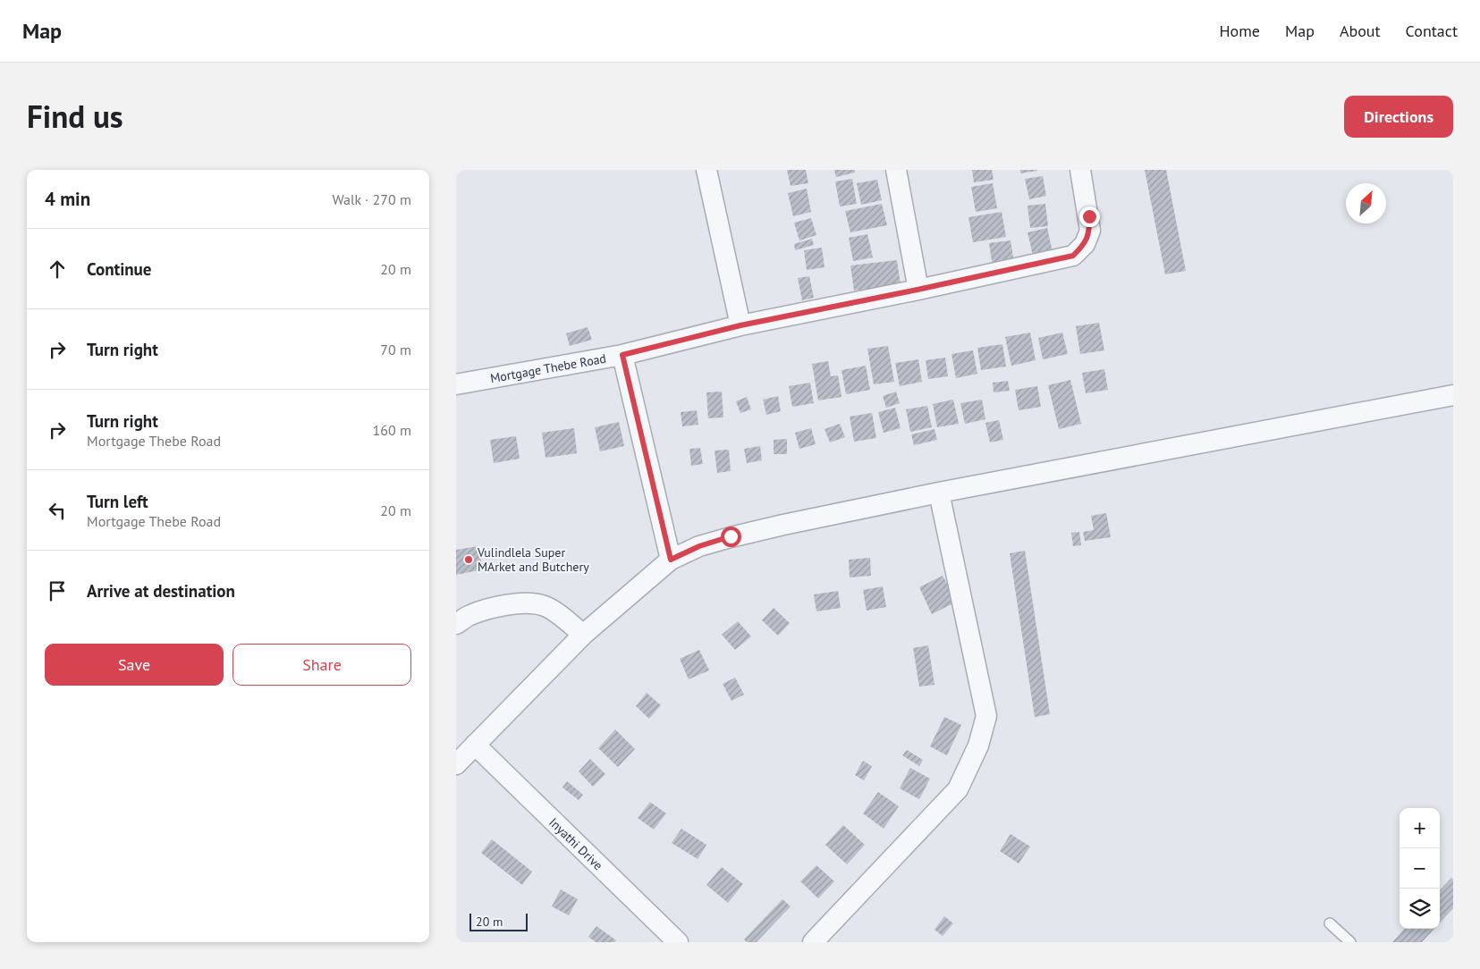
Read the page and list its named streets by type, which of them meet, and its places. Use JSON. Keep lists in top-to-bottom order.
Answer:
{
  "streets": {
    "street": ["Mortgage Thebe Road", "Inyathi Drive"]
  },
  "places": ["Vulindlela Super MArket and Butchery"],
  "scale_bar": "20 m",
  "north": "top right",
  "page": {
    "header": "Map",
    "nav": [
      "Home",
      "Map",
      "About",
      "Contact"
    ],
    "title": "Find us",
    "buttons": [
      "Directions",
      ["Save", "Share"]
    ],
    "heading": ["4 min", "Walk · 270 m"],
    "list": [
      ["Continue", "20 m"],
      ["Turn right", "70 m"],
      ["Turn right", "Mortgage Thebe Road", "160 m"],
      ["Turn left", "Mortgage Thebe Road", "20 m"],
      "Arrive at destination"
    ],
    "map_buttons": ["+", "−"],
    "scale": "20 m"
  }
}
